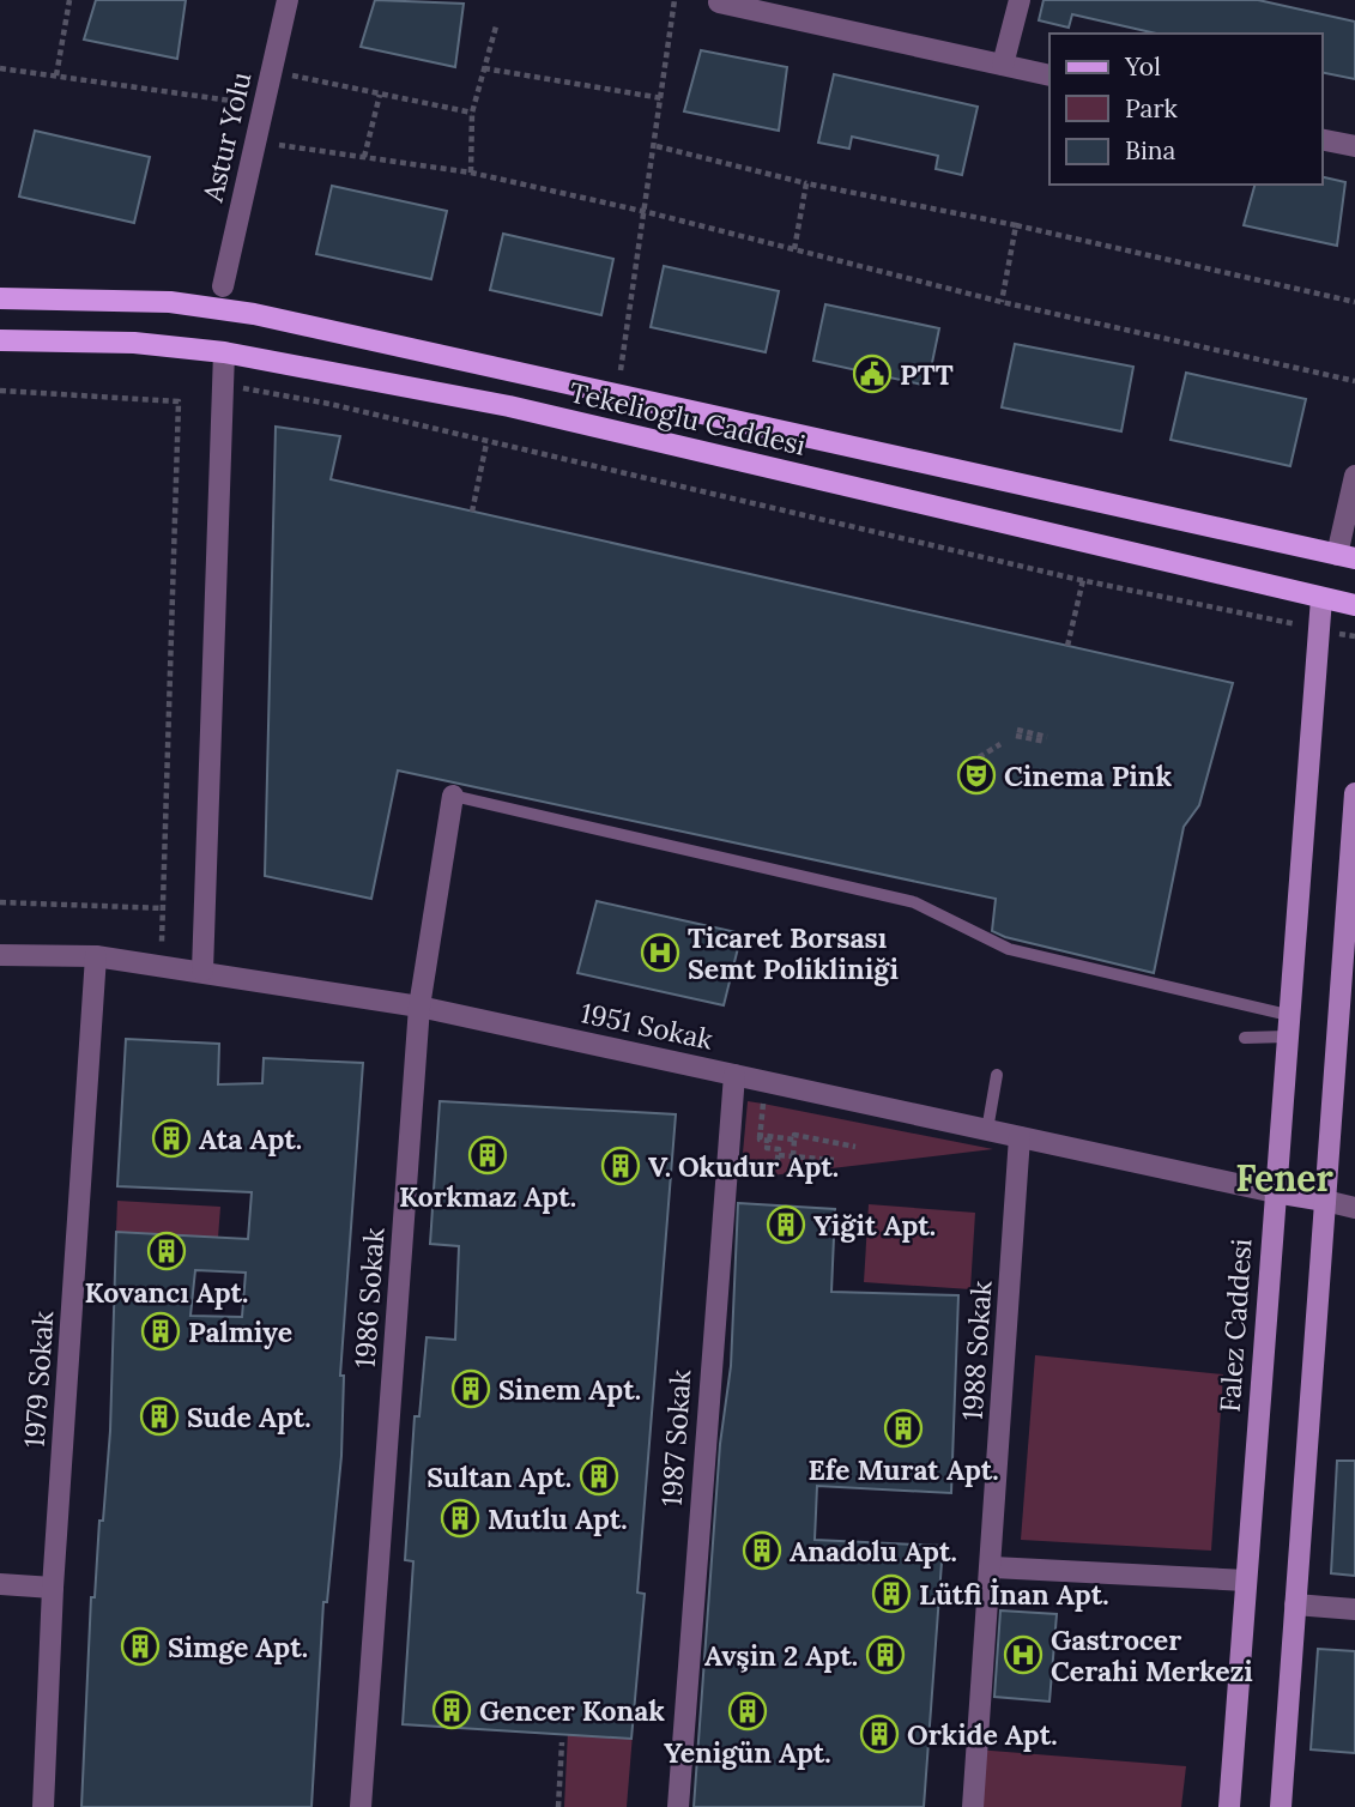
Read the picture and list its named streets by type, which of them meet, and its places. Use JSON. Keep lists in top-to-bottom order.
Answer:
{
  "streets": {
    "main road": ["Tekelioglu Caddesi"],
    "street": [
      "Astur Yolu",
      "1951 Sokak",
      "1986 Sokak",
      "Falez Caddesi",
      "1988 Sokak",
      "1979 Sokak",
      "1987 Sokak"
    ]
  },
  "crossings": [
    ["Tekelioglu Caddesi", "Falez Caddesi"],
    ["1951 Sokak", "1986 Sokak"],
    ["1951 Sokak", "Falez Caddesi"],
    ["1951 Sokak", "1988 Sokak"],
    ["1951 Sokak", "1979 Sokak"],
    ["1951 Sokak", "1987 Sokak"]
  ],
  "districts": ["Fener"],
  "places": {
    "public building": ["PTT"],
    "theatre": ["Cinema Pink"],
    "hospital": ["Ticaret Borsası Semt Polikliniği", "Gastrocer Cerahi Merkezi"],
    "building": [
      "Ata Apt.",
      "Korkmaz Apt.",
      "V. Okudur Apt.",
      "Yiğit Apt.",
      "Kovancı Apt.",
      "Palmiye",
      "Sinem Apt.",
      "Sude Apt.",
      "Efe Murat Apt.",
      "Sultan Apt.",
      "Mutlu Apt.",
      "Anadolu Apt.",
      "Lütfi İnan Apt.",
      "Simge Apt.",
      "Avşin 2 Apt.",
      "Gencer Konak",
      "Yenigün Apt.",
      "Orkide Apt."
    ]
  },
  "legend": ["Yol", "Park", "Bina"]
}
